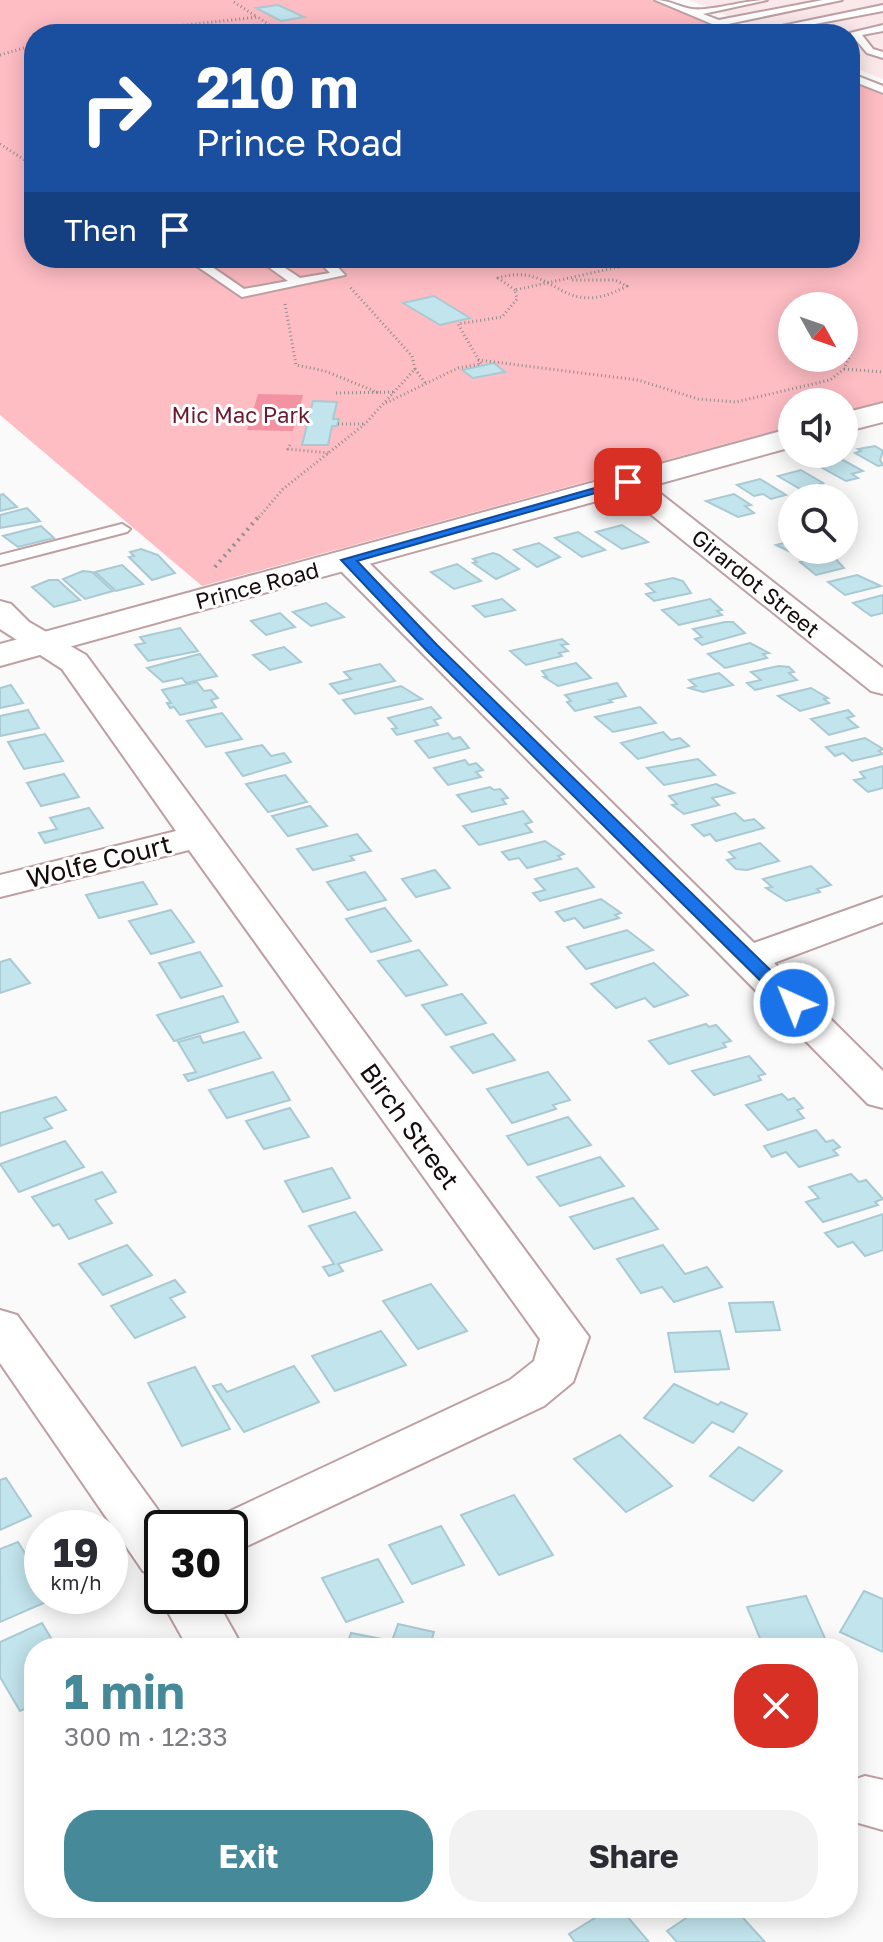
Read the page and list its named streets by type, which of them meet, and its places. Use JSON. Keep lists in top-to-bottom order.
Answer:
{
  "streets": {
    "street": [
      "Girardot Street",
      "Prince Road",
      "Wolfe Court",
      "Birch Street"
    ]
  },
  "crossings": [
    ["Girardot Street", "Prince Road"],
    ["Prince Road", "Birch Street"],
    ["Wolfe Court", "Birch Street"]
  ],
  "parks": ["Mic Mac Park"],
  "north": "bottom right",
  "page": {
    "turn": ["210 m", "Prince Road"],
    "then": "Then",
    "speed": "19 km/h",
    "limit": "30",
    "heading": ["1 min", "300 m · 12:33"],
    "buttons": ["Exit", "Share"]
  }
}
